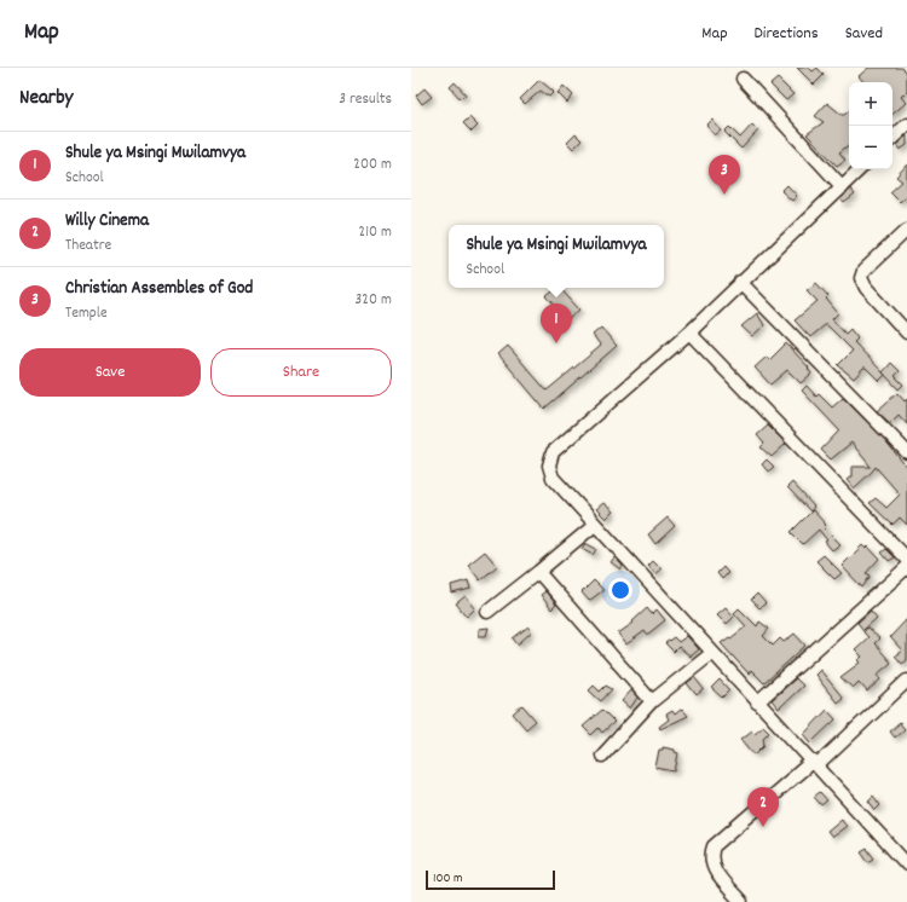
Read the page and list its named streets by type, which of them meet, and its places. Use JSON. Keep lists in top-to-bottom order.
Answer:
{
  "scale_bar": "100 m",
  "page": {
    "header": "Map",
    "nav": ["Map", "Directions", "Saved"],
    "heading": ["Nearby", "3 results"],
    "map_buttons": ["+", "−"],
    "list": [
      {
        "mark": "1",
        "name": "Shule ya Msingi Mwilamvya",
        "note": "School",
        "value": "200 m"
      },
      {
        "mark": "2",
        "name": "Willy Cinema",
        "note": "Theatre",
        "value": "210 m"
      },
      {
        "mark": "3",
        "name": "Christian Assembles of God",
        "note": "Temple",
        "value": "320 m"
      }
    ],
    "pins": ["3", "1", "2"],
    "popup": ["Shule ya Msingi Mwilamvya", "School"],
    "buttons": ["Save", "Share"],
    "scale": "100 m"
  }
}
